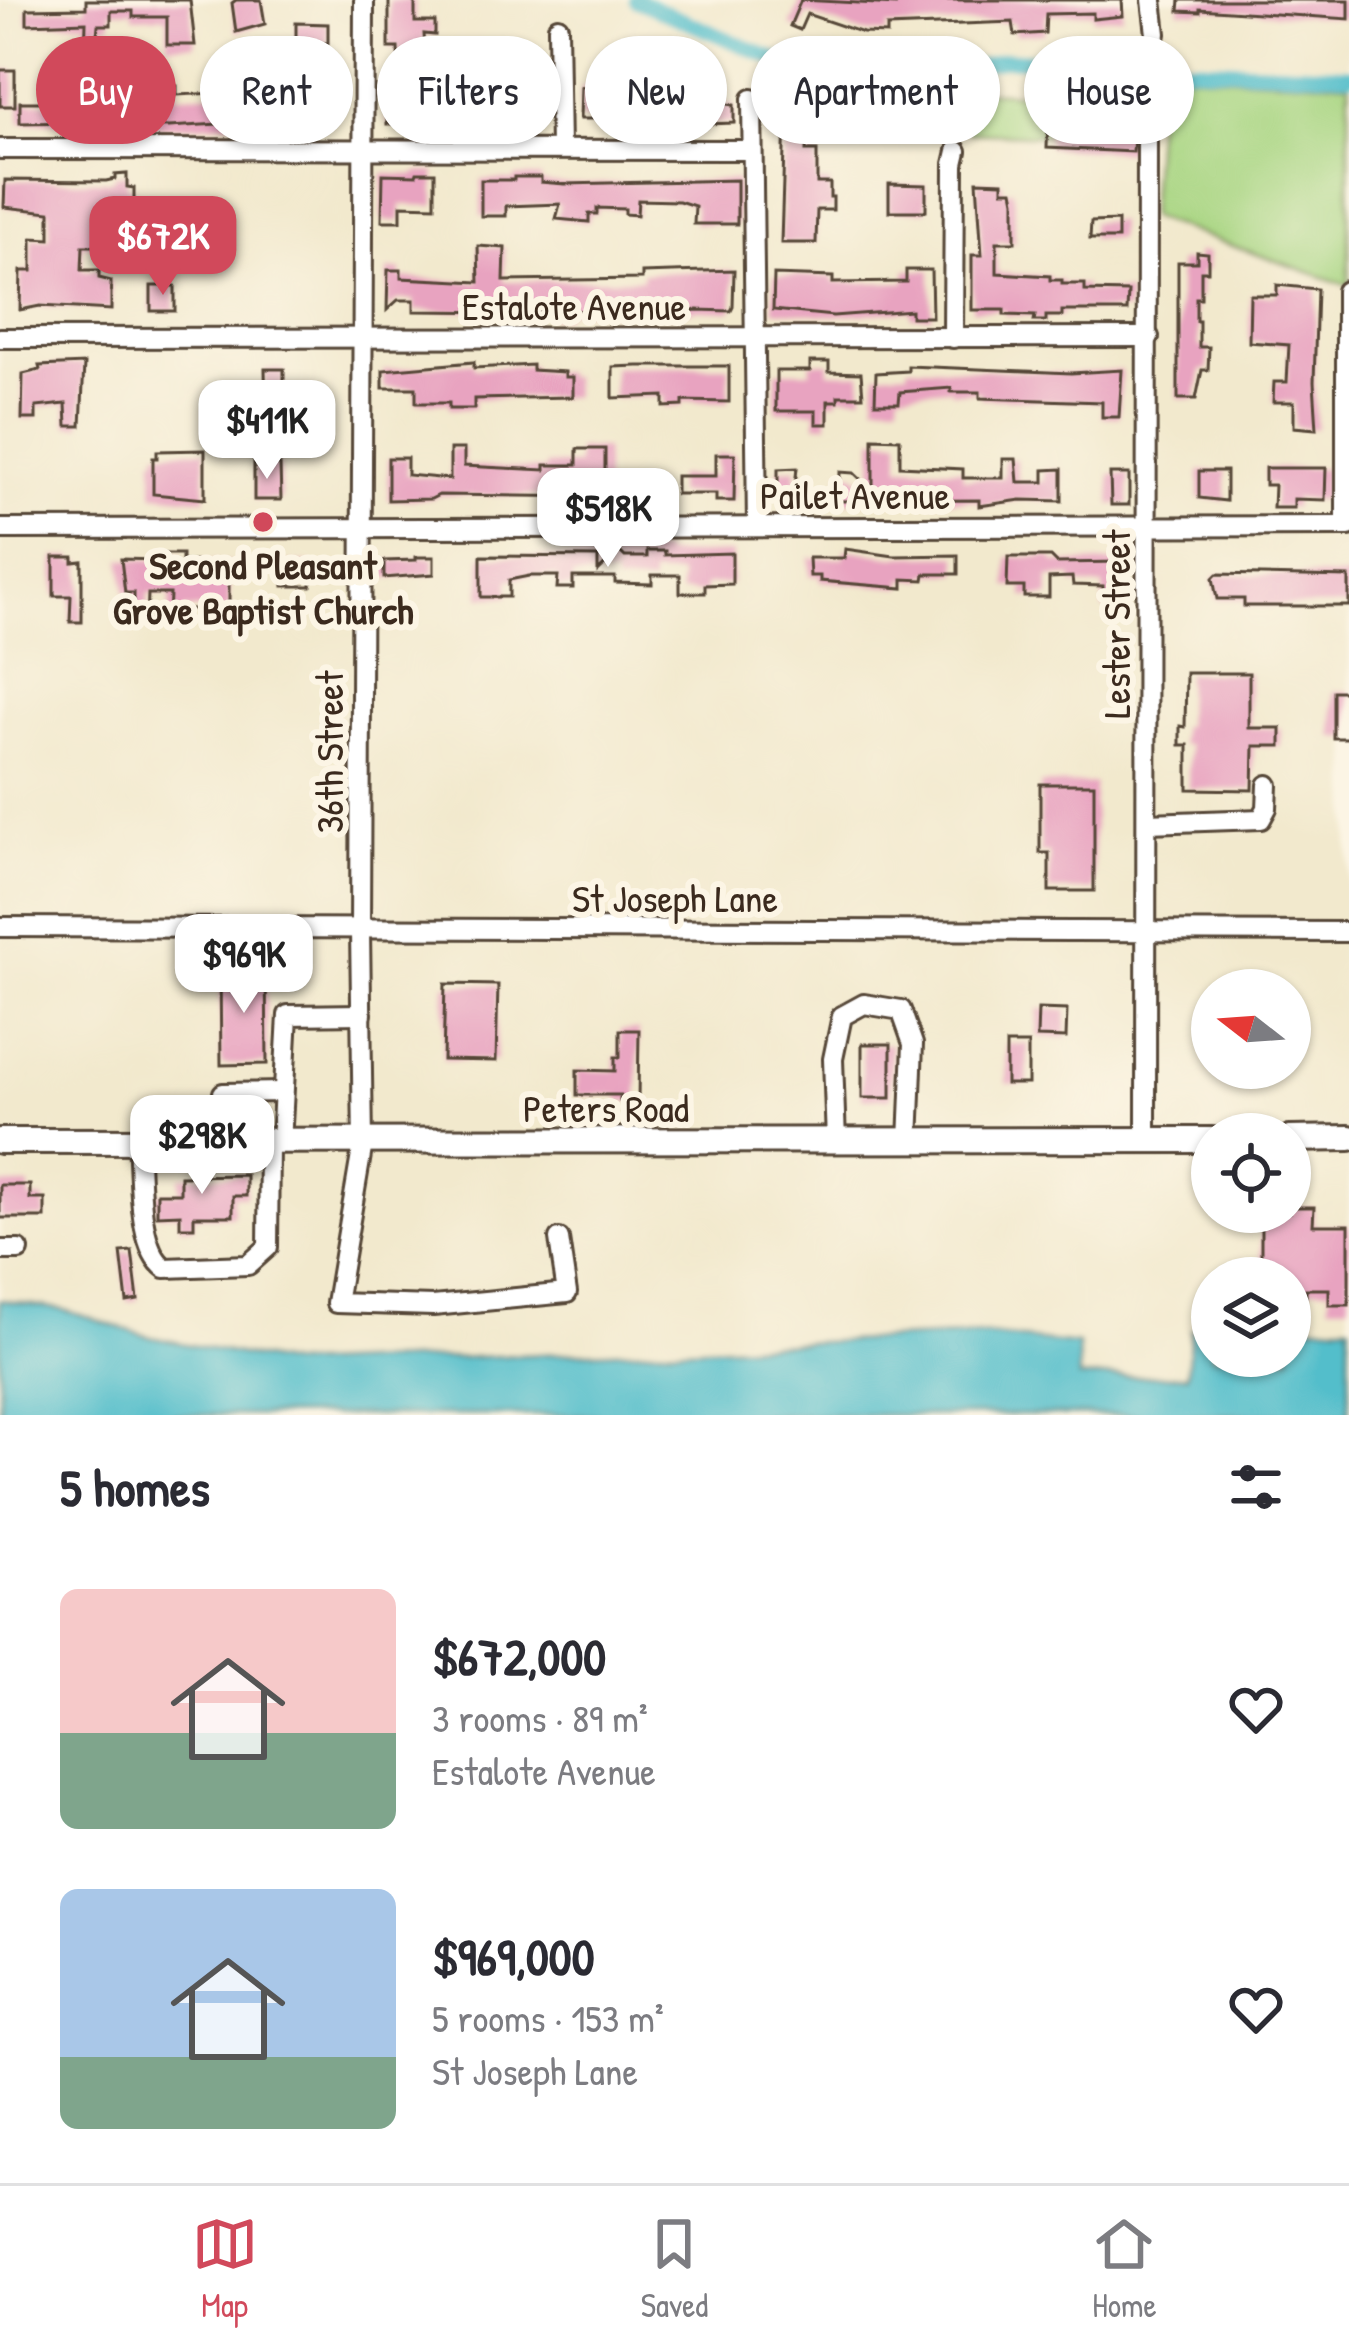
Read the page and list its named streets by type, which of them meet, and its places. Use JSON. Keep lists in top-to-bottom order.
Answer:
{
  "streets": {
    "main road": ["Peters Road"],
    "street": [
      "Estalote Avenue",
      "Pailet Avenue",
      "Lester Street",
      "36th Street",
      "St Joseph Lane"
    ]
  },
  "crossings": [
    ["Estalote Avenue", "Lester Street"],
    ["Estalote Avenue", "36th Street"],
    ["Pailet Avenue", "Lester Street"],
    ["Pailet Avenue", "36th Street"],
    ["Lester Street", "St Joseph Lane"],
    ["Lester Street", "Peters Road"],
    ["36th Street", "St Joseph Lane"],
    ["36th Street", "Peters Road"]
  ],
  "places": ["Second Pleasant Grove Baptist Church"],
  "north": "left",
  "page": {
    "chip": [
      "Buy",
      "Rent",
      "Filters",
      "New",
      "Apartment",
      "House"
    ],
    "price": [
      "$672K",
      "$411K",
      "$518K",
      "$969K",
      "$298K"
    ],
    "heading": "5 homes",
    "list": [
      {
        "name": "$672,000",
        "note": "3 rooms · 89 m² · Estalote Avenue"
      },
      {
        "name": "$969,000",
        "note": "5 rooms · 153 m² · St Joseph Lane"
      }
    ],
    "tabs": ["Map", "Saved", "Home"]
  }
}
